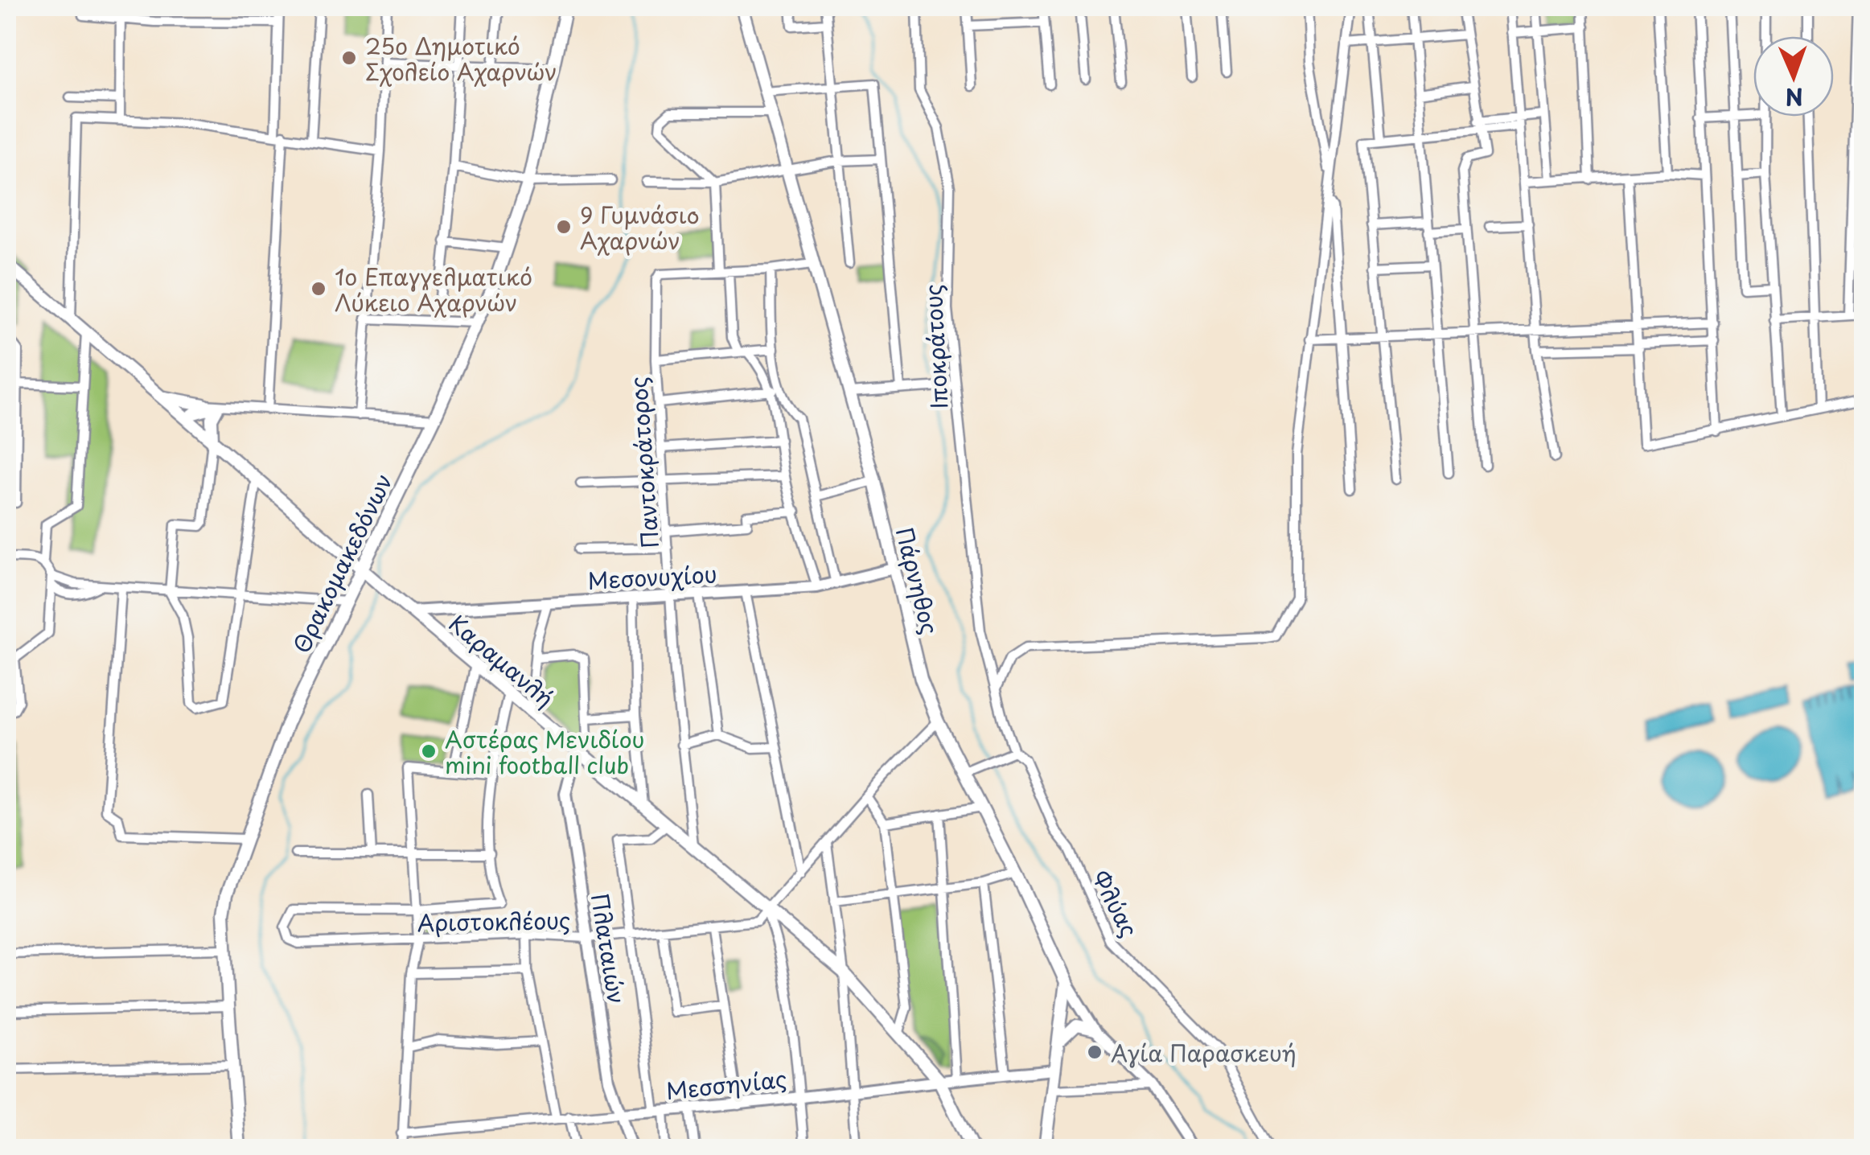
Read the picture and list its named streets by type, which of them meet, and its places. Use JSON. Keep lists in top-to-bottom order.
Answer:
{
  "streets": {
    "main road": ["Θρακομακεδόνων", "Πάρνηθος", "Καραμανλή"],
    "street": [
      "Ιποκράτους",
      "Παντοκράτορος",
      "Μεσονυχίου",
      "Φλύας",
      "Αριστοκλέους",
      "Πλαταιών",
      "Μεσσηνίας"
    ]
  },
  "crossings": [
    ["Ιποκράτους", "Φλύας"],
    ["Παντοκράτορος", "Μεσονυχίου"],
    ["Παντοκράτορος", "Πάρνηθος"],
    ["Παντοκράτορος", "Καραμανλή"],
    ["Θρακομακεδόνων", "Καραμανλή"],
    ["Μεσονυχίου", "Πάρνηθος"],
    ["Μεσονυχίου", "Καραμανλή"],
    ["Πάρνηθος", "Αριστοκλέους"],
    ["Καραμανλή", "Αριστοκλέους"],
    ["Καραμανλή", "Πλαταιών"],
    ["Καραμανλή", "Μεσσηνίας"],
    ["Αριστοκλέους", "Πλαταιών"],
    ["Πλαταιών", "Μεσσηνίας"]
  ],
  "places": [
    "25ο Δημοτικό Σχολείο Αχαρνών",
    "9 Γυμνάσιο Αχαρνών",
    "1ο Επαγγελματικό Λύκειο Αχαρνών",
    "Αστέρας Μενιδίου mini football club",
    "Αγία Παρασκευή"
  ],
  "north": "bottom"
}
